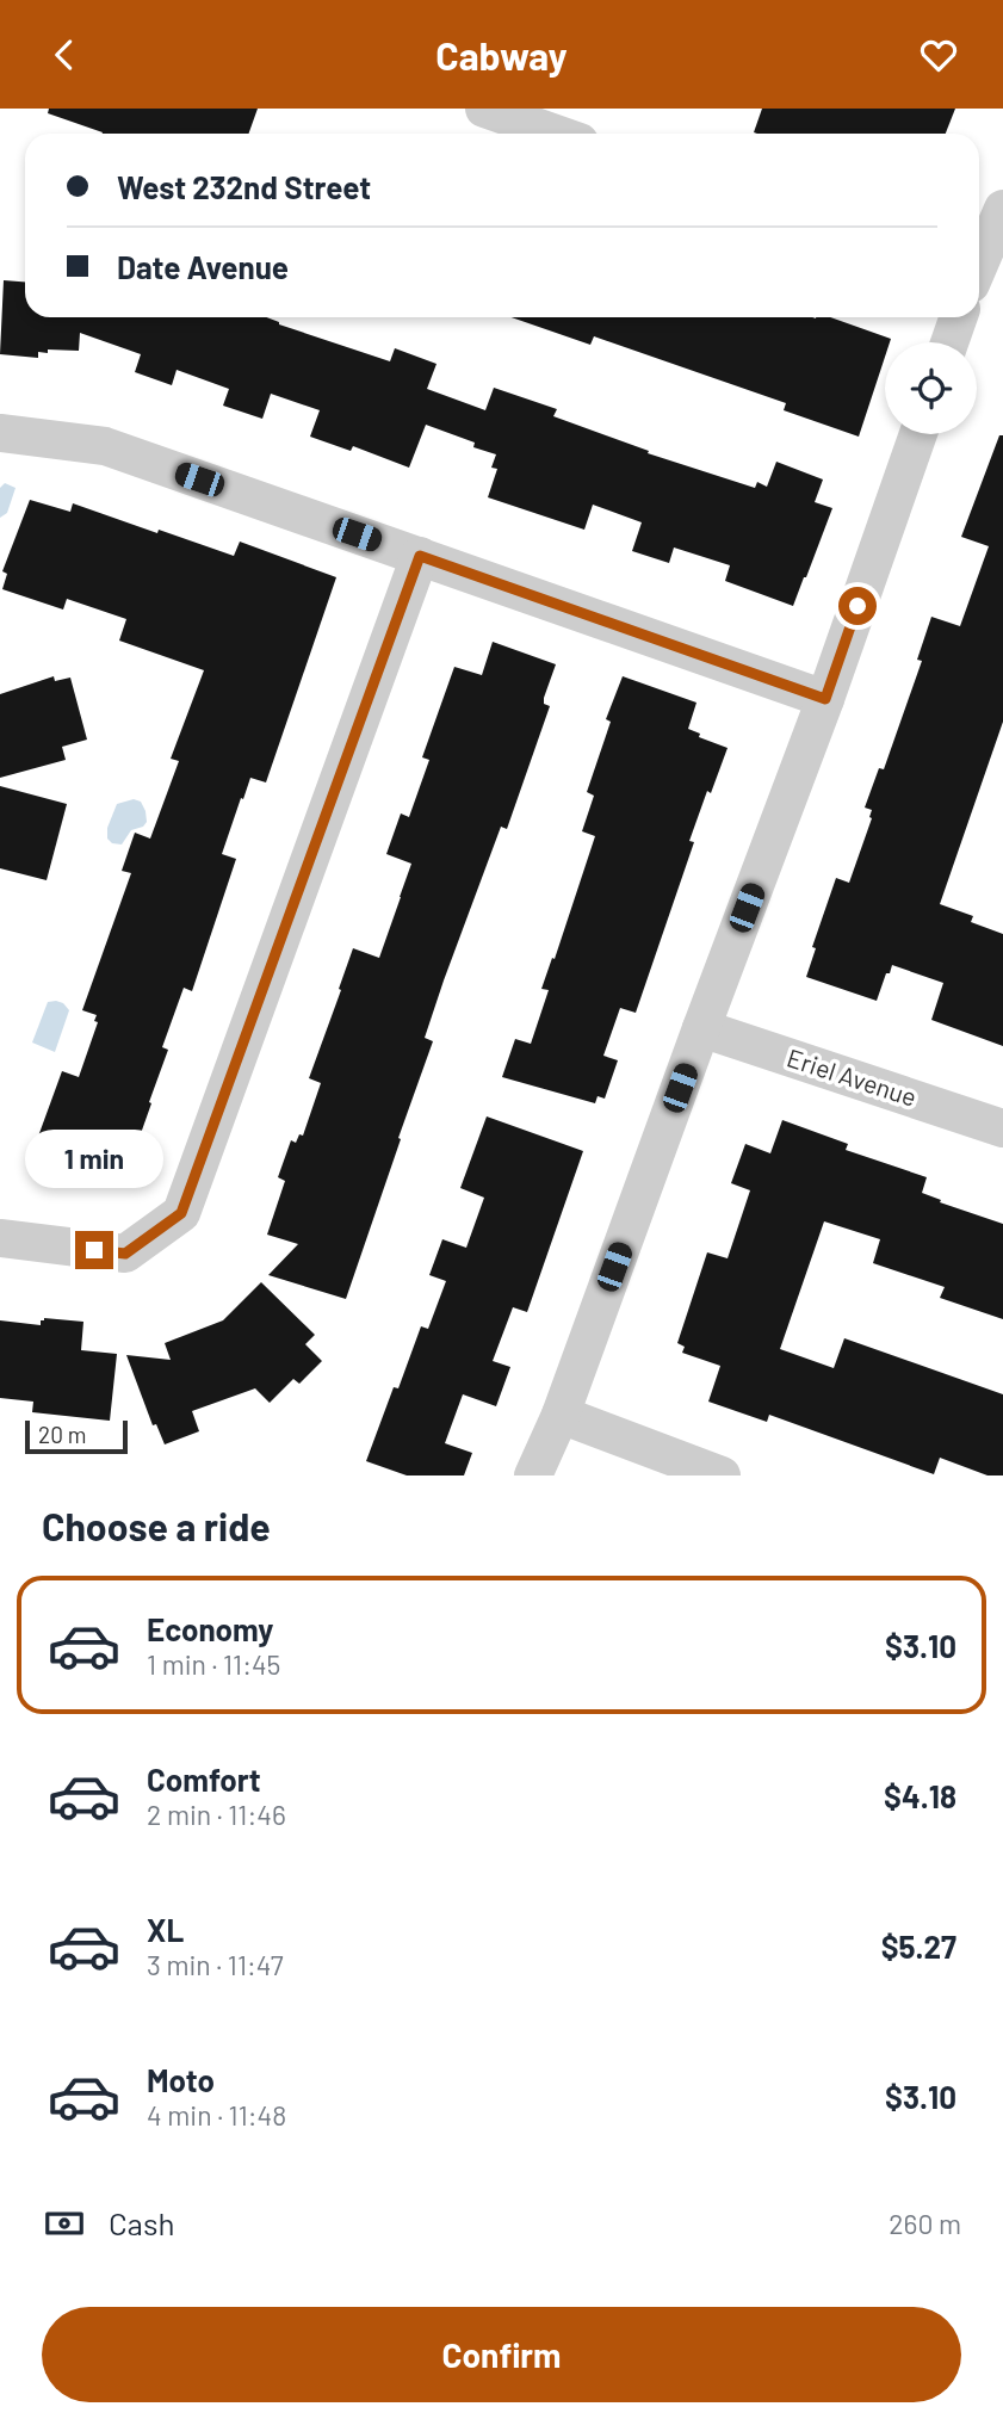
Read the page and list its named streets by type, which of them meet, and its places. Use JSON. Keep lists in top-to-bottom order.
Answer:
{
  "streets": {
    "street": ["Eriel Avenue"]
  },
  "scale_bar": "20 m",
  "page": {
    "header": "Cabway",
    "banner": ["West 232nd Street", "Date Avenue"],
    "bubble": "1 min",
    "scale": "20 m",
    "heading": "Choose a ride",
    "list": [
      {
        "name": "Economy",
        "note": "1 min · 11:45",
        "value": "$3.10"
      },
      {
        "name": "Comfort",
        "note": "2 min · 11:46",
        "value": "$4.18"
      },
      {
        "name": "XL",
        "note": "3 min · 11:47",
        "value": "$5.27"
      },
      {
        "name": "Moto",
        "note": "4 min · 11:48",
        "value": "$3.10"
      }
    ],
    "pay": ["Cash", "260 m"],
    "buttons": "Confirm"
  }
}
